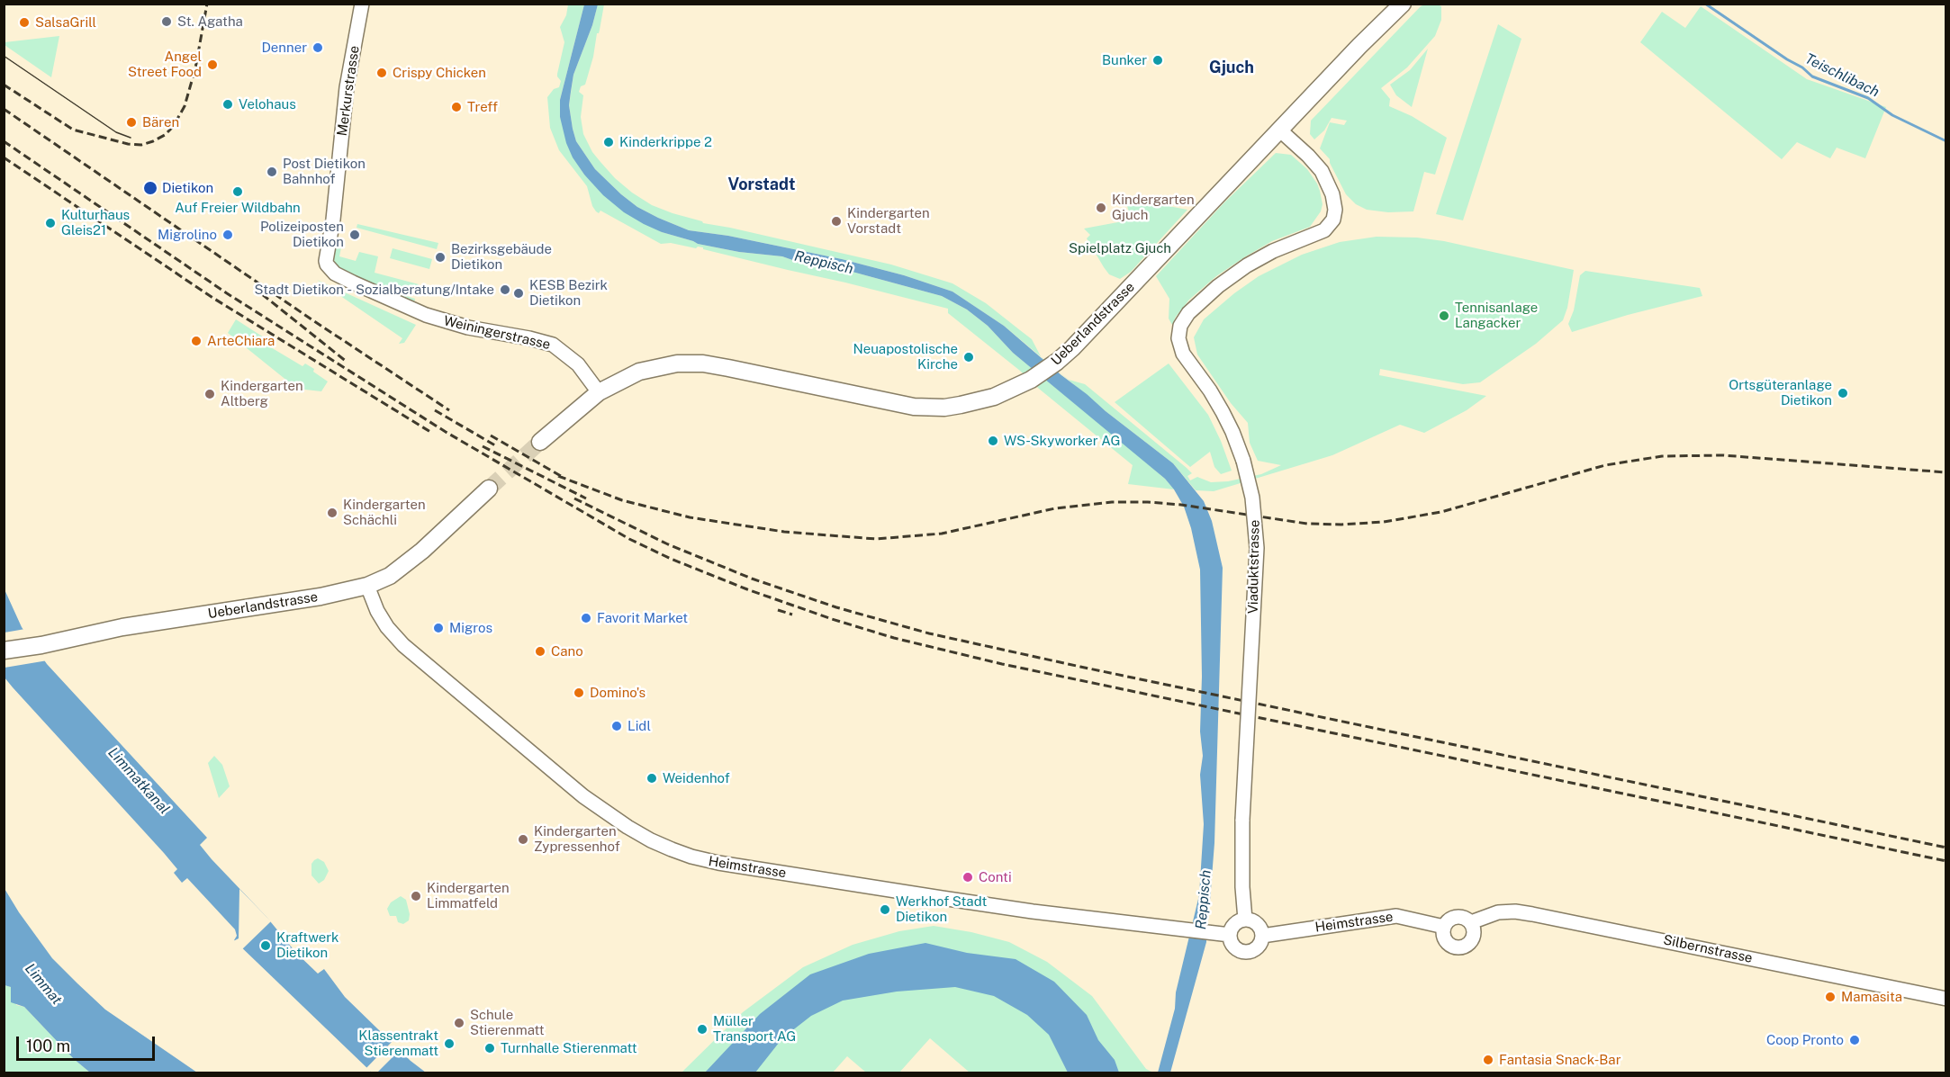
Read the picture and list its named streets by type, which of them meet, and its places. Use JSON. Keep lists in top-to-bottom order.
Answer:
{
  "streets": {
    "main road": ["Ueberlandstrasse"],
    "street": [
      "Merkurstrasse",
      "Weiningerstrasse",
      "Viaduktstrasse",
      "Heimstrasse",
      "Silbernstrasse"
    ]
  },
  "crossings": [
    ["Merkurstrasse", "Weiningerstrasse"],
    ["Ueberlandstrasse", "Weiningerstrasse"],
    ["Ueberlandstrasse", "Viaduktstrasse"],
    ["Ueberlandstrasse", "Heimstrasse"],
    ["Viaduktstrasse", "Heimstrasse"],
    ["Heimstrasse", "Silbernstrasse"]
  ],
  "districts": ["Gjuch", "Vorstadt"],
  "water": [
    "Teischlibach",
    "Reppisch",
    "Limmatkanal",
    "Limmat"
  ],
  "parks": ["Spielplatz Gjuch"],
  "places": [
    "St. Agatha",
    "SalsaGrill",
    "Denner",
    "Bunker",
    "Angel Street Food",
    "Crispy Chicken",
    "Velohaus",
    "Treff",
    "Bären",
    "Kinderkrippe 2",
    "Post Dietikon Bahnhof",
    "Dietikon",
    "Auf Freier Wildbahn",
    "Kindergarten Gjuch",
    "Kindergarten Vorstadt",
    "Kulturhaus Gleis21",
    "Migrolino",
    "Polizeiposten Dietikon",
    "Bezirksgebäude Dietikon",
    "Stadt Dietikon - Sozialberatung/Intake",
    "KESB Bezirk Dietikon",
    "Tennisanlage Langacker",
    "ArteChiara",
    "Neuapostolische Kirche",
    "Ortsgüteranlage Dietikon",
    "Kindergarten Altberg",
    "WS-Skyworker AG",
    "Kindergarten Schächli",
    "Favorit Market",
    "Migros",
    "Cano",
    "Domino's",
    "Lidl",
    "Weidenhof",
    "Kindergarten Zypressenhof",
    "Conti",
    "Kindergarten Limmatfeld",
    "Werkhof Stadt Dietikon",
    "Kraftwerk Dietikon",
    "Mamasita",
    "Schule Stierenmatt",
    "Müller Transport AG",
    "Coop Pronto",
    "Klassentrakt Stierenmatt",
    "Turnhalle Stierenmatt",
    "Fantasia Snack-Bar"
  ],
  "scale_bar": "100 m"
}
